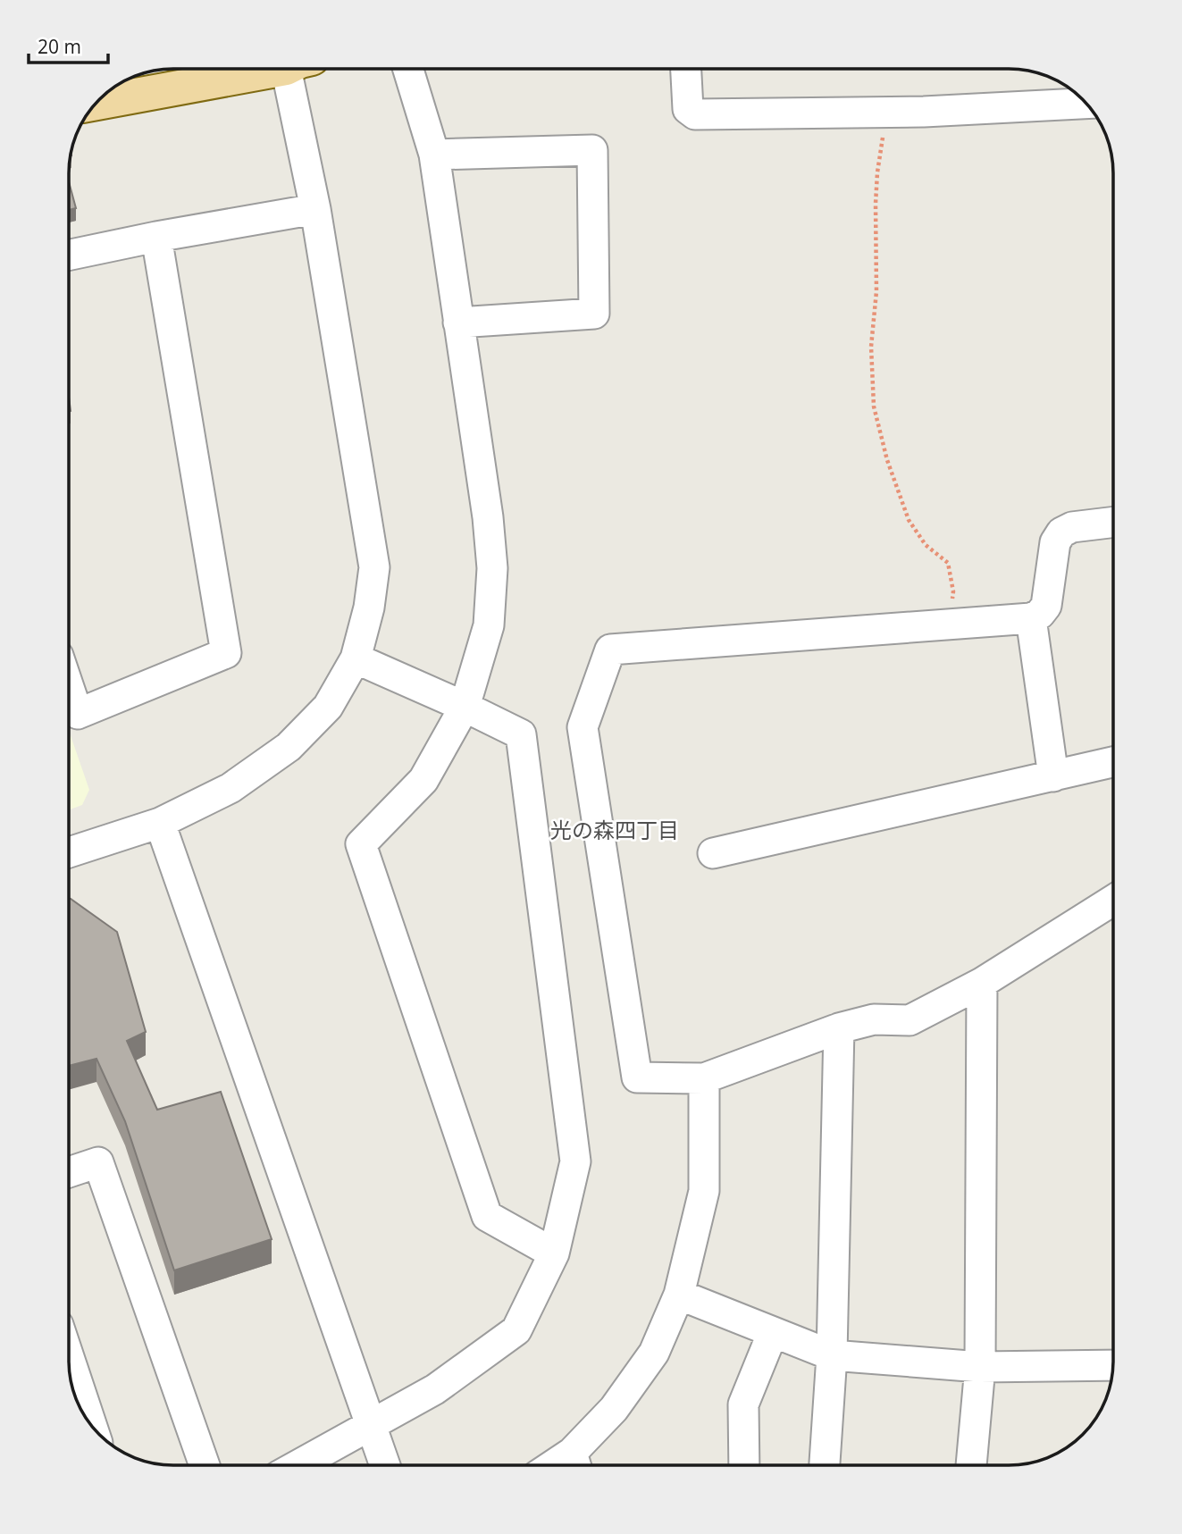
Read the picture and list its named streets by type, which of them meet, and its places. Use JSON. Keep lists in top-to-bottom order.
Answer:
{
  "districts": ["光の森四丁目"],
  "scale_bar": "20 m"
}
